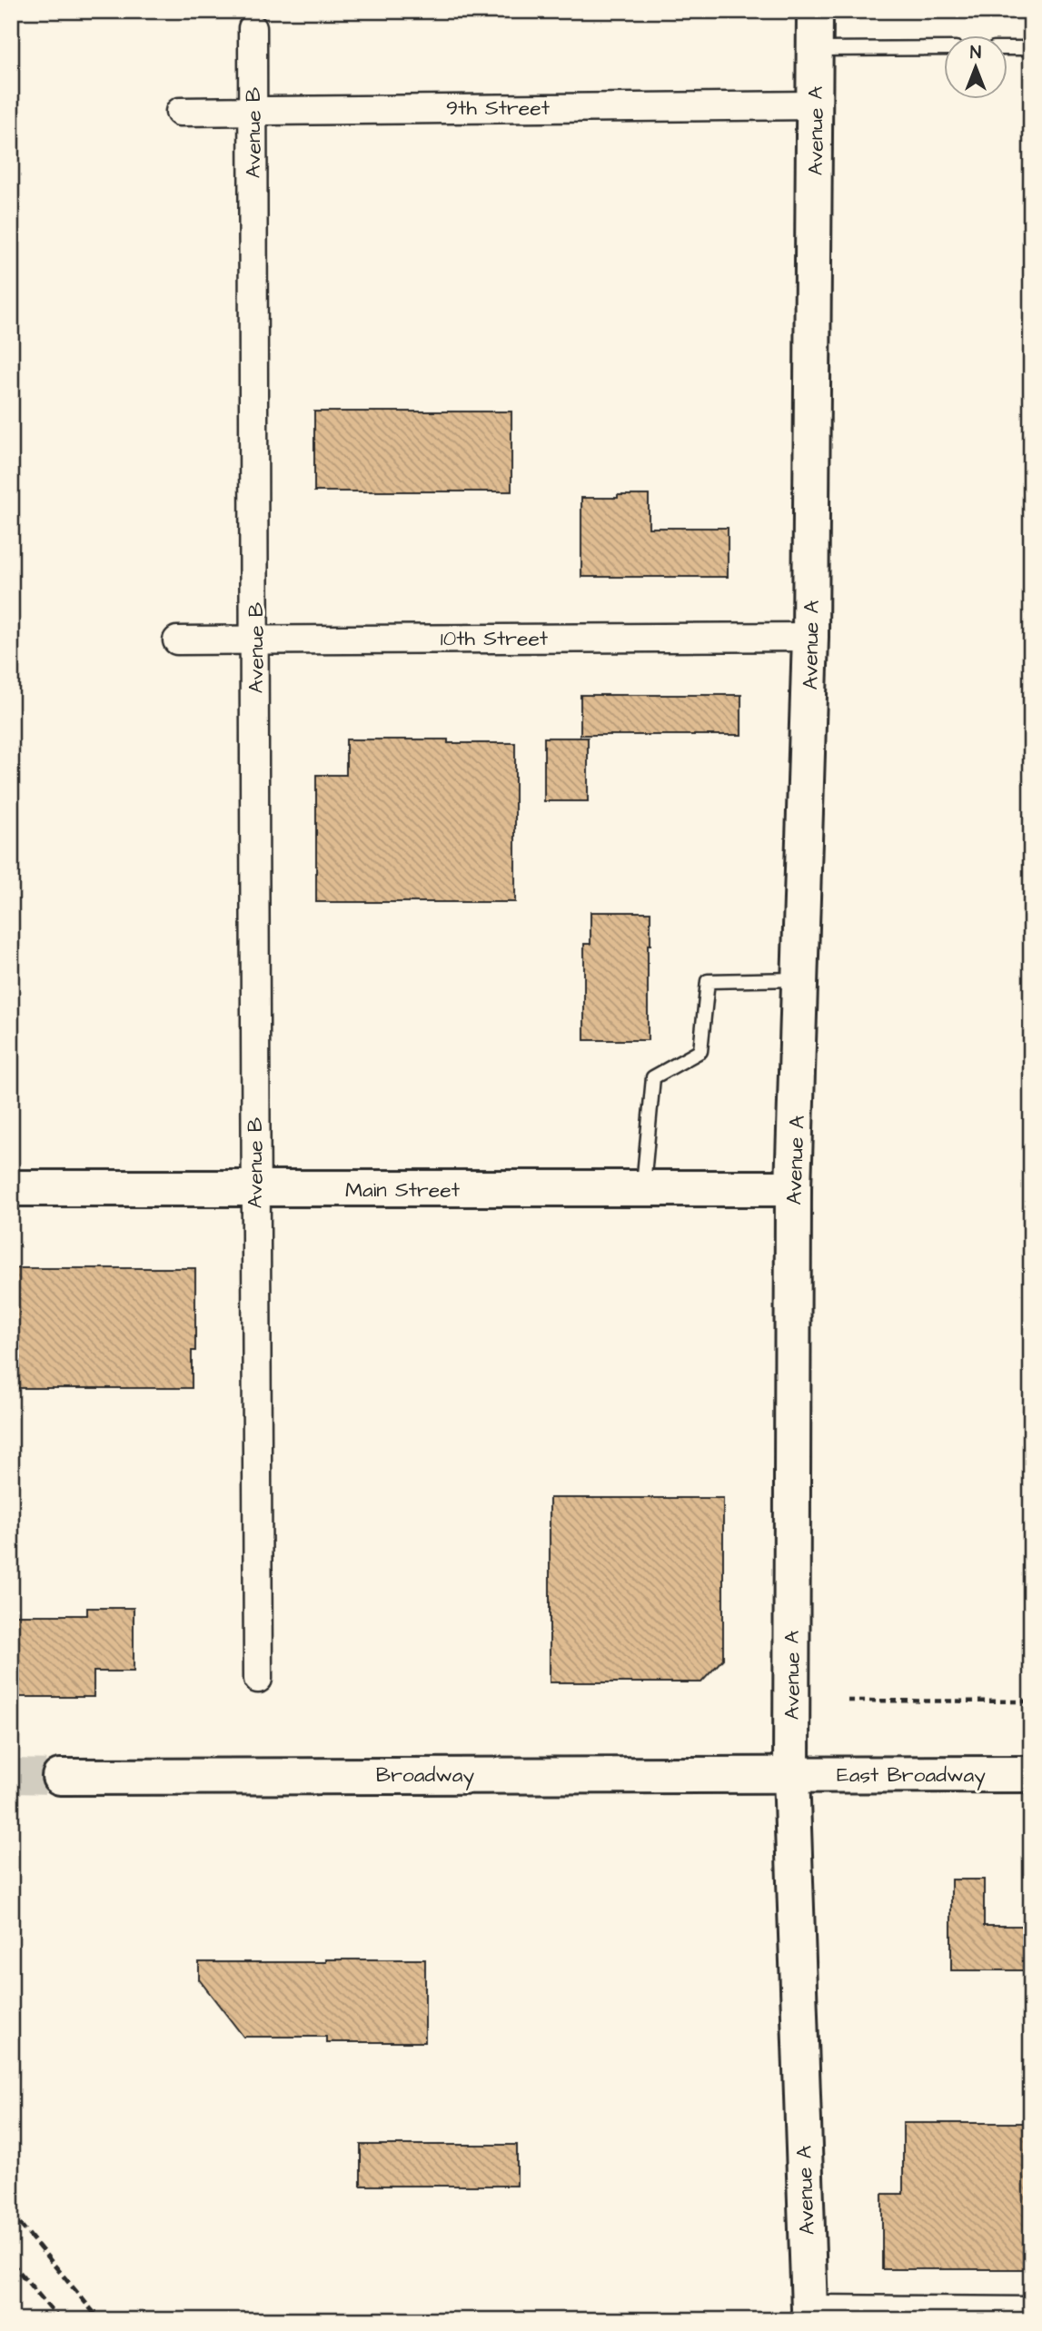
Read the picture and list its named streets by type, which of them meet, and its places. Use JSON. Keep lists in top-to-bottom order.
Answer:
{
  "streets": {
    "main road": [
      "Avenue A",
      "Main Street",
      "Broadway",
      "East Broadway"
    ],
    "street": ["9th Street", "Avenue B", "10th Street"]
  },
  "crossings": [
    ["9th Street", "Avenue A"],
    ["9th Street", "Avenue B"],
    ["Avenue A", "10th Street"],
    ["Avenue A", "Main Street"],
    ["Avenue A", "Broadway"],
    ["Avenue A", "East Broadway"],
    ["Avenue B", "10th Street"],
    ["Avenue B", "Main Street"],
    ["Broadway", "East Broadway"]
  ],
  "north": "top"
}
